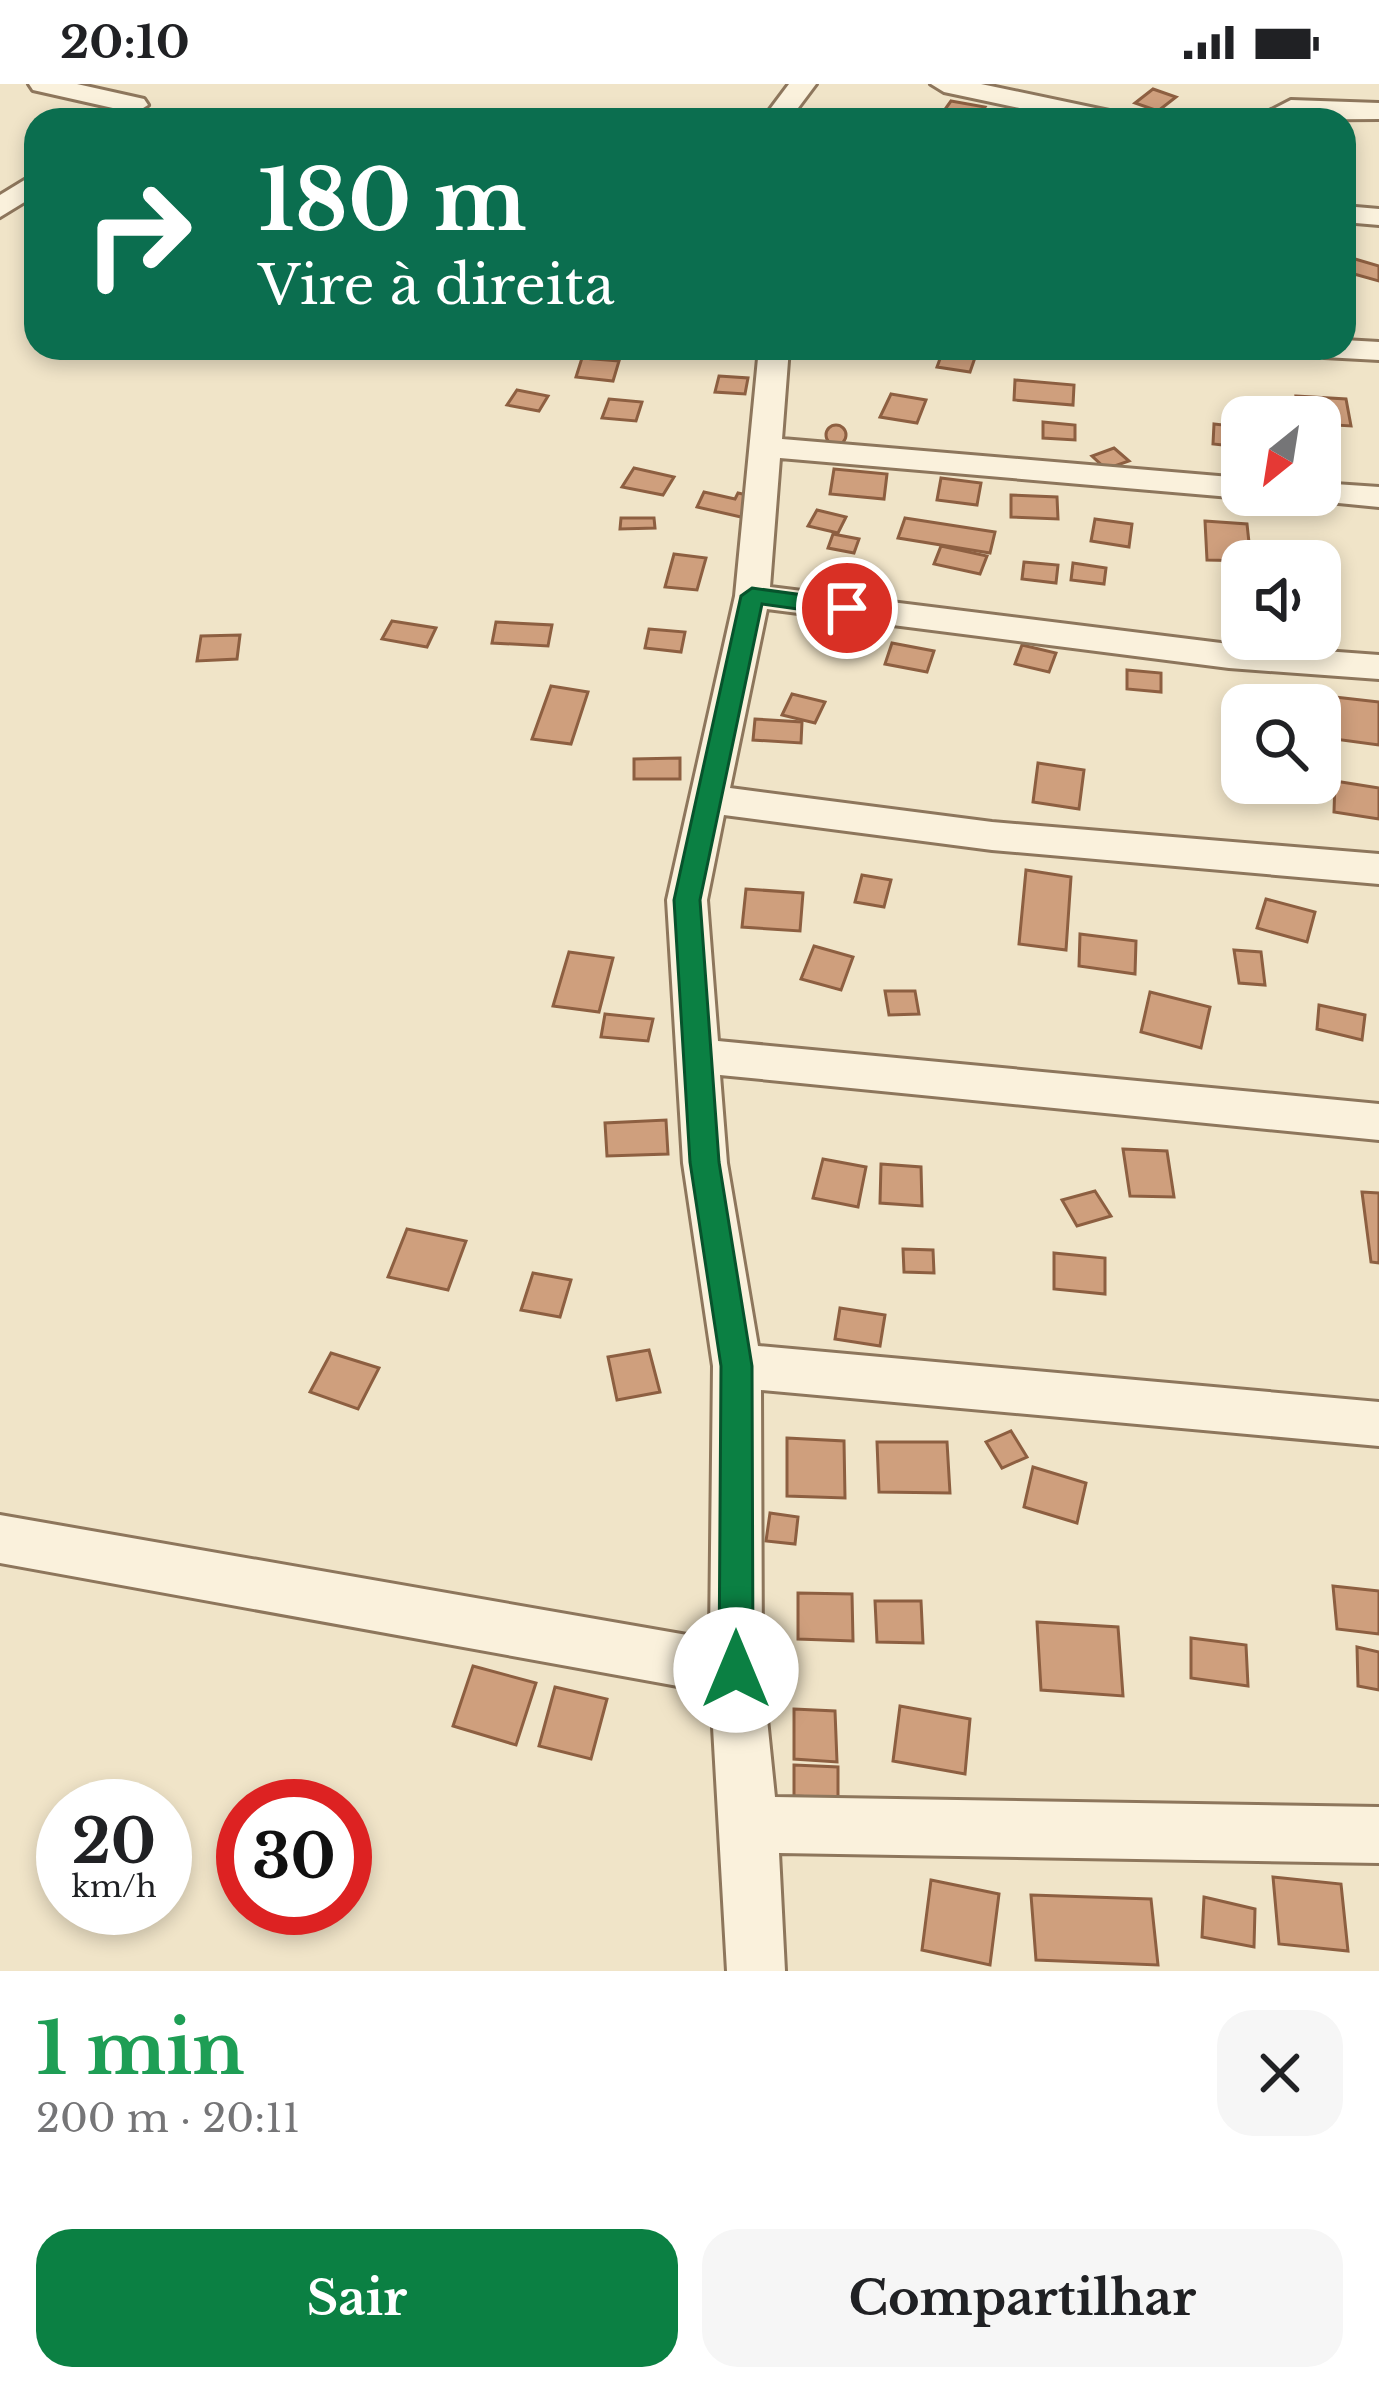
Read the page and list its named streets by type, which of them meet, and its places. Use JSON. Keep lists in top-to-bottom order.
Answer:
{
  "north": "bottom left",
  "page": {
    "status": "20:10",
    "turn": ["180 m", "Vire à direita"],
    "speed": "20 km/h",
    "limit": "30",
    "heading": ["1 min", "200 m · 20:11"],
    "buttons": ["Sair", "Compartilhar"]
  }
}
